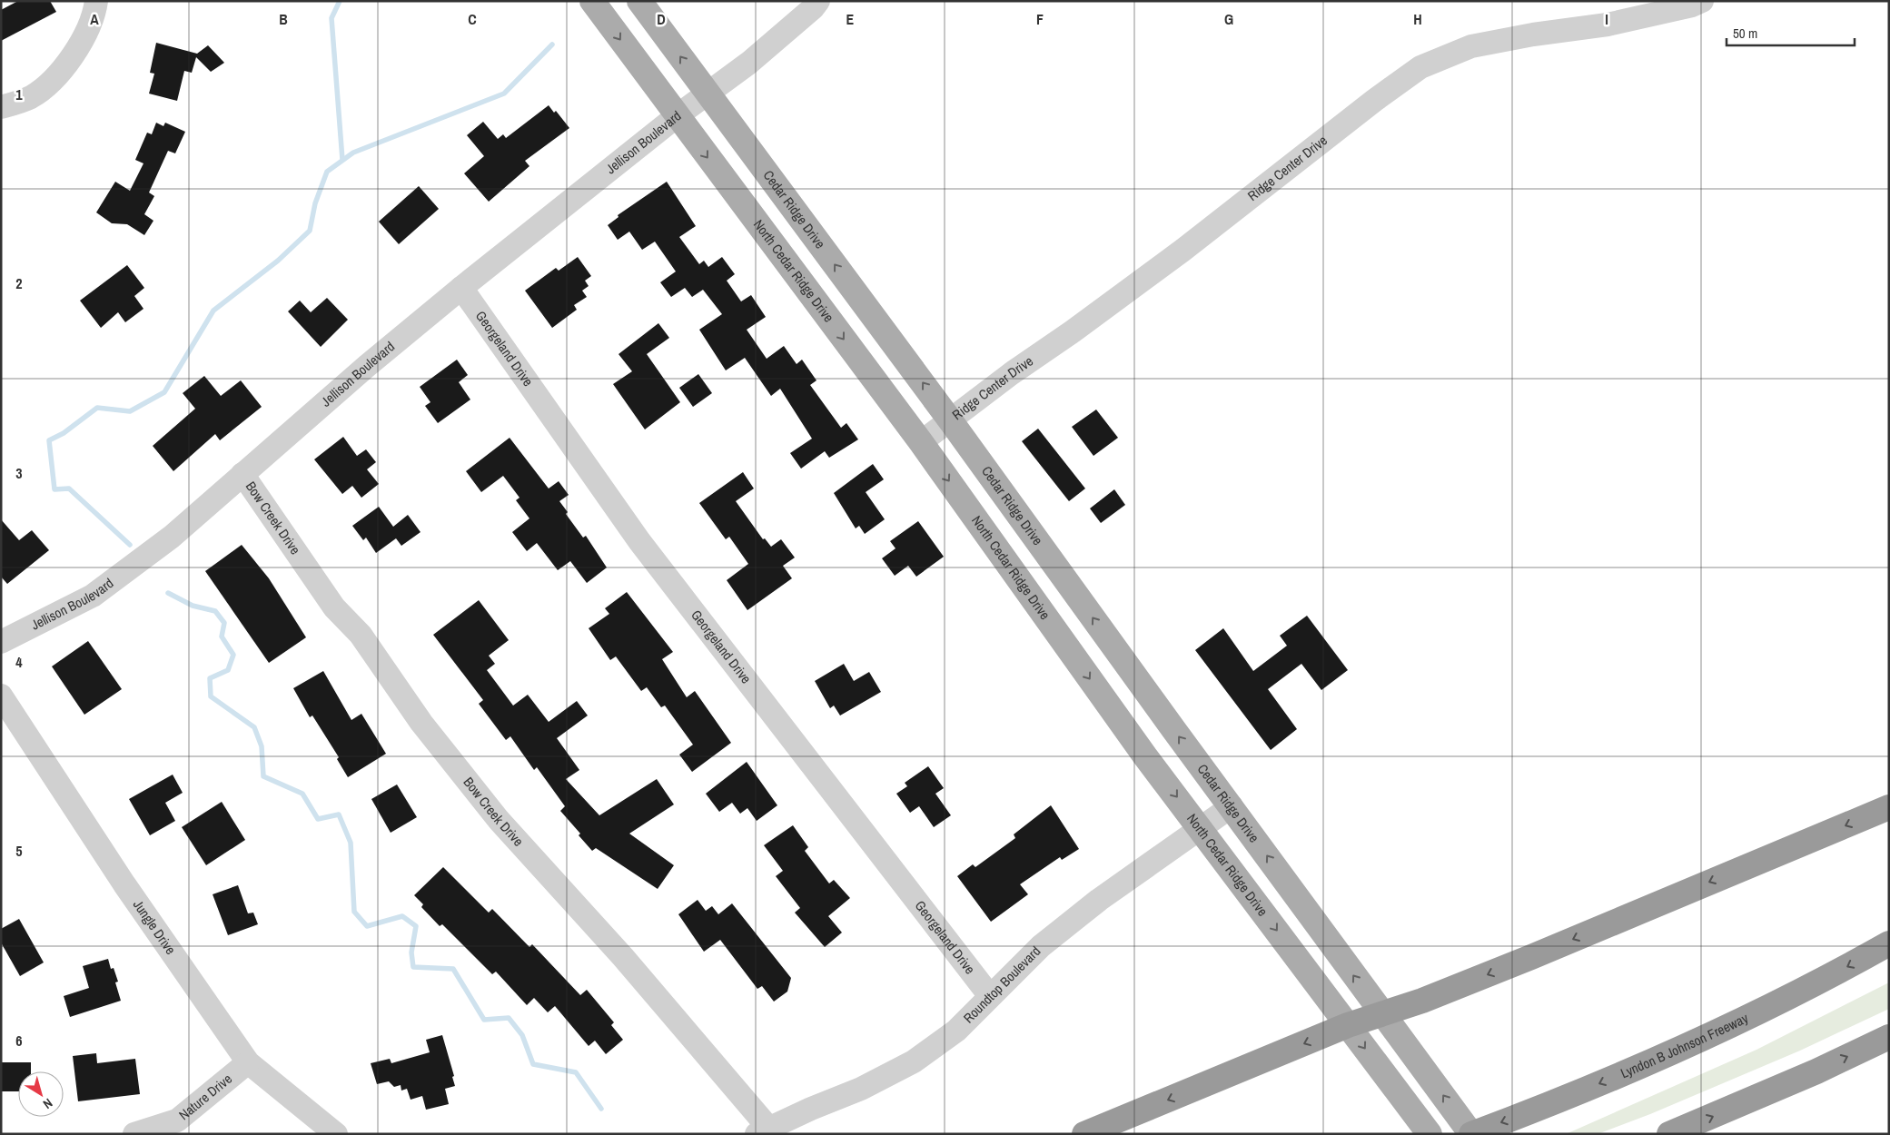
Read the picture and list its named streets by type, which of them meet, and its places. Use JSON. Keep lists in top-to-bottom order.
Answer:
{
  "streets": {
    "highway": ["Lyndon B Johnson Freeway"],
    "main road": ["Cedar Ridge Drive", "North Cedar Ridge Drive"],
    "street": [
      "Jellison Boulevard",
      "Ridge Center Drive",
      "Georgeland Drive",
      "Bow Creek Drive",
      "Jungle Drive",
      "Roundtop Boulevard",
      "Nature Drive"
    ]
  },
  "crossings": [
    ["Jellison Boulevard", "Cedar Ridge Drive"],
    ["Jellison Boulevard", "North Cedar Ridge Drive"],
    ["Jellison Boulevard", "Georgeland Drive"],
    ["Jellison Boulevard", "Bow Creek Drive"],
    ["Ridge Center Drive", "Cedar Ridge Drive"],
    ["Ridge Center Drive", "North Cedar Ridge Drive"],
    ["Cedar Ridge Drive", "Roundtop Boulevard"],
    ["North Cedar Ridge Drive", "Roundtop Boulevard"],
    ["Georgeland Drive", "Roundtop Boulevard"],
    ["Bow Creek Drive", "Roundtop Boulevard"],
    ["Jungle Drive", "Nature Drive"]
  ],
  "one_way": ["Cedar Ridge Drive", "North Cedar Ridge Drive"],
  "scale_bar": "50 m",
  "north": "bottom right",
  "grid": {
    "columns": [
      "A",
      "B",
      "C",
      "D",
      "E",
      "F",
      "G",
      "H",
      "I"
    ],
    "rows": [
      "1",
      "2",
      "3",
      "4",
      "5",
      "6"
    ]
  }
}
